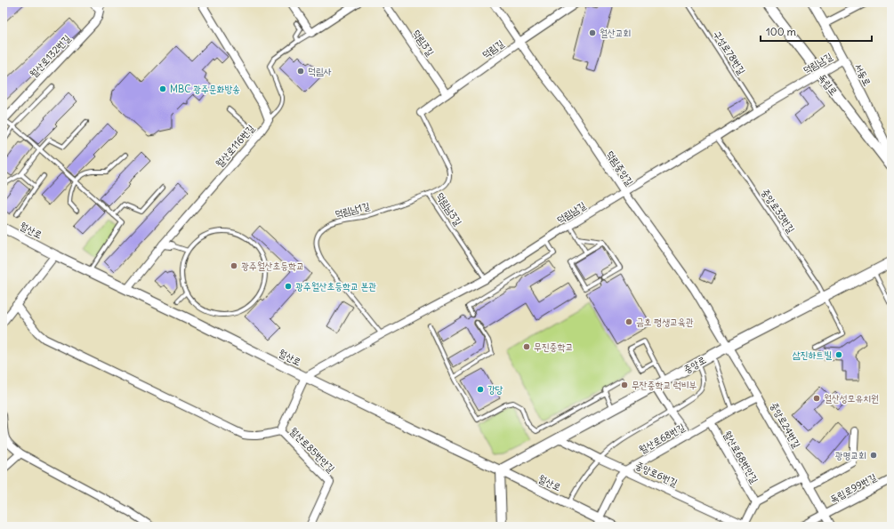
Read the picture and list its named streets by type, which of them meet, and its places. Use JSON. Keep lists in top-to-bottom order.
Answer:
{
  "streets": {
    "main road": ["독립로", "중앙로"],
    "street": [
      "덕림3길",
      "덕림길",
      "월산로132번길",
      "덕림남길",
      "서동로",
      "월산로116번길",
      "덕림중앙길",
      "월산로",
      "중앙로24번길",
      "월산로68번길",
      "월산로85번안길",
      "월산로68번안길",
      "중앙로6번길",
      "독립로99번길"
    ],
    "lane": [
      "구성로78번길",
      "덕림남3길",
      "덕림남1길",
      "중앙로33번길"
    ]
  },
  "crossings": [
    ["덕림3길", "덕림길"],
    ["덕림길", "덕림중앙길"],
    ["덕림길", "덕림남3길"],
    ["구성로78번길", "덕림남길"],
    ["덕림남길", "서동로"],
    ["덕림남길", "독립로"],
    ["덕림남길", "덕림중앙길"],
    ["덕림남길", "덕림남3길"],
    ["덕림남길", "덕림남1길"],
    ["덕림남길", "중앙로33번길"],
    ["덕림남길", "월산로"],
    ["월산로116번길", "월산로"],
    ["덕림중앙길", "중앙로"],
    ["덕림중앙길", "중앙로24번길"],
    ["덕림남3길", "덕림남1길"],
    ["중앙로33번길", "중앙로"],
    ["월산로", "중앙로"],
    ["월산로", "월산로68번길"],
    ["월산로", "중앙로6번길"],
    ["중앙로", "중앙로24번길"],
    ["중앙로", "중앙로6번길"],
    ["중앙로24번길", "월산로68번길"],
    ["중앙로24번길", "독립로99번길"],
    ["월산로68번길", "월산로68번안길"],
    ["월산로68번길", "중앙로6번길"]
  ],
  "places": [
    "월산교회",
    "덕림사",
    "MBC 광주문화방송",
    "광주월산초등학교",
    "광주월산초등학교 본관",
    "금호 평생교육관",
    "무진중학교",
    "삼진하트빌",
    "무잔중학교 럭비부",
    "강당",
    "월산성모유치원",
    "광명교회"
  ],
  "scale_bar": "100 m"
}
